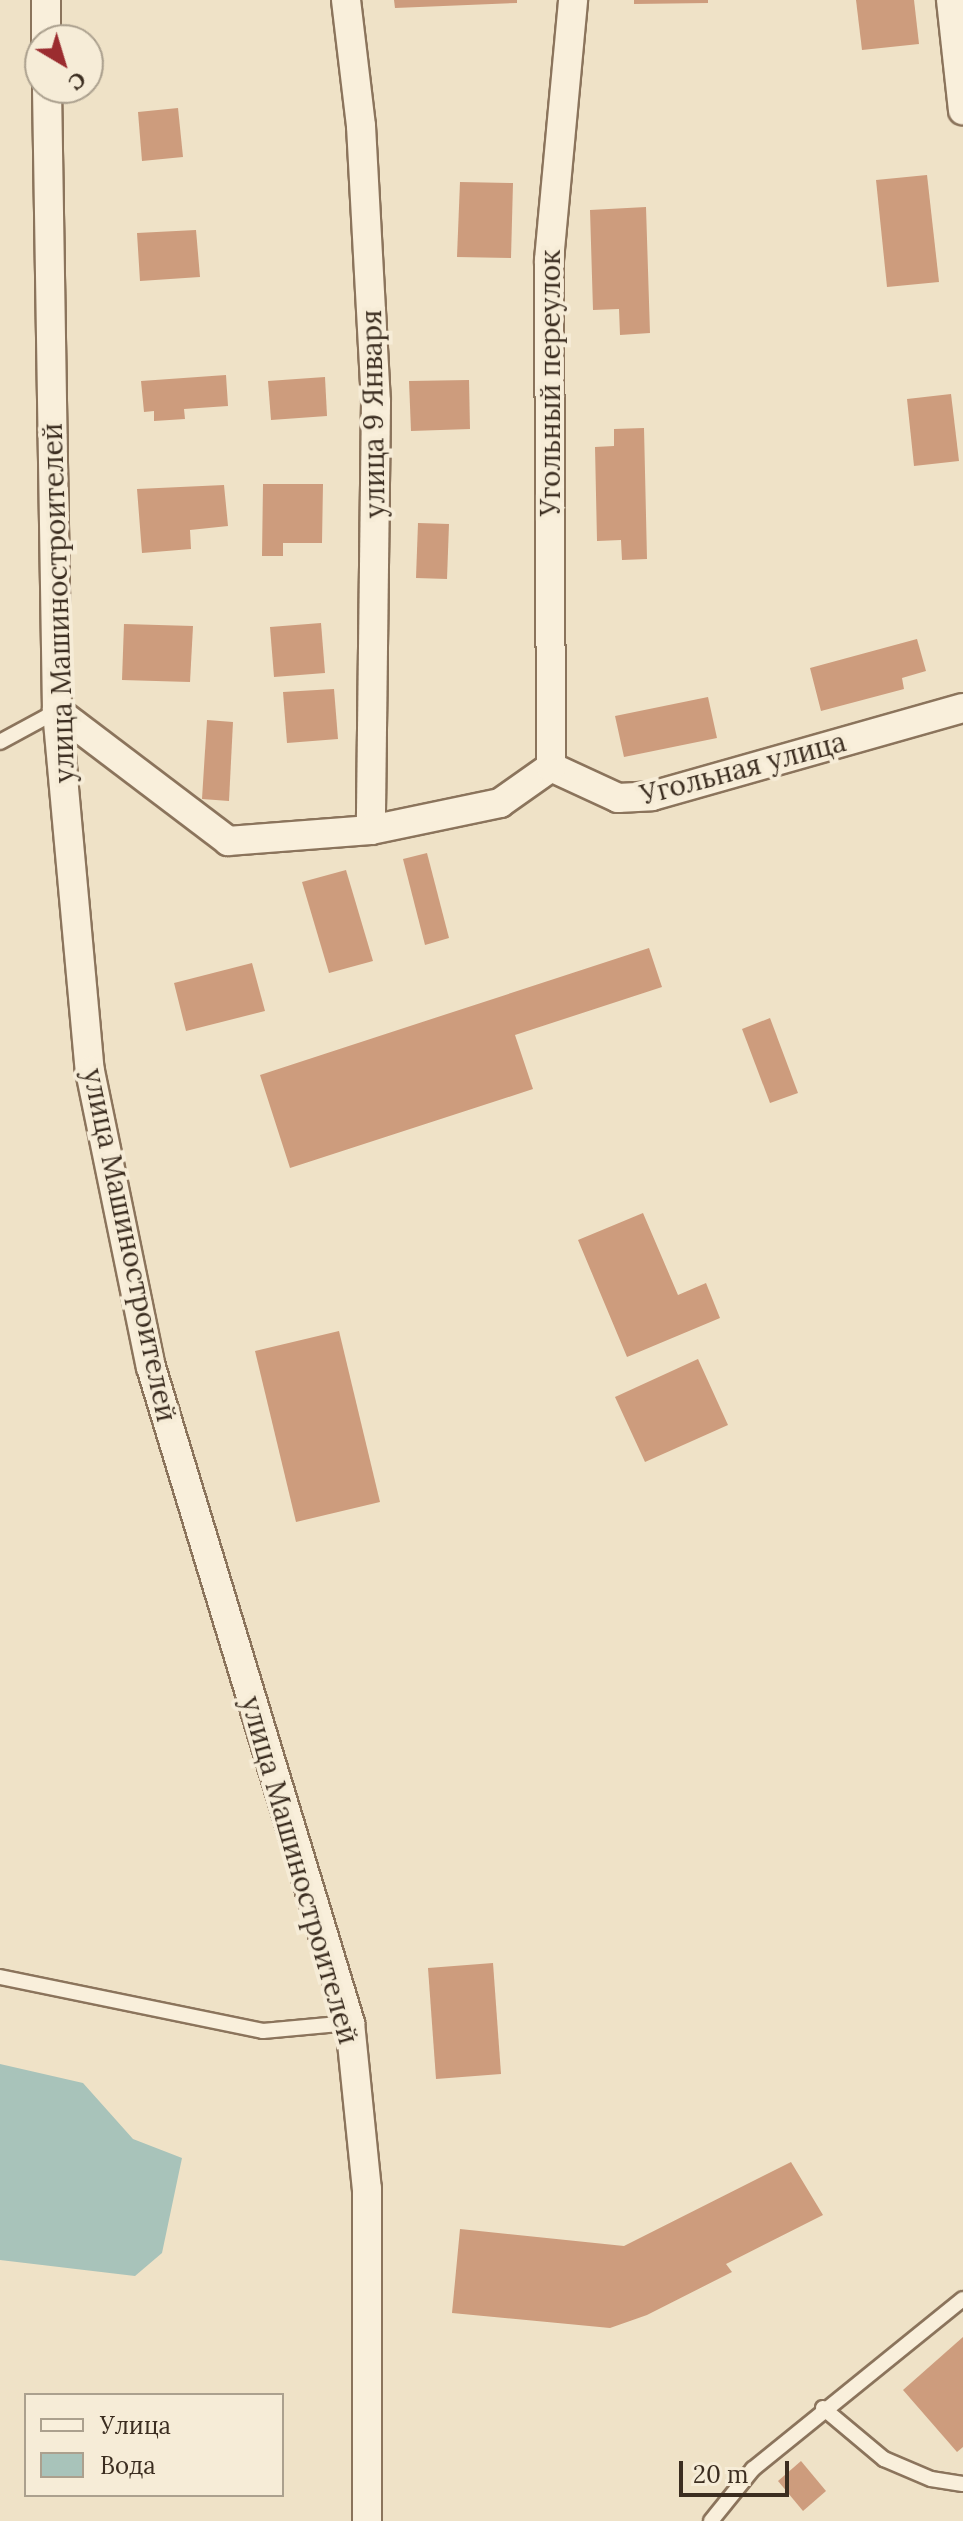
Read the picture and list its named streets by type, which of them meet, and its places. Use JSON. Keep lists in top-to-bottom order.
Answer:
{
  "streets": {
    "street": [
      "Угольный переулок",
      "улица 9 Января",
      "улица Машиностроителей",
      "Угольная улица"
    ]
  },
  "crossings": [
    ["Угольный переулок", "Угольная улица"]
  ],
  "legend": ["Улица", "Вода"],
  "scale_bar": "20 m",
  "north": "bottom right"
}
